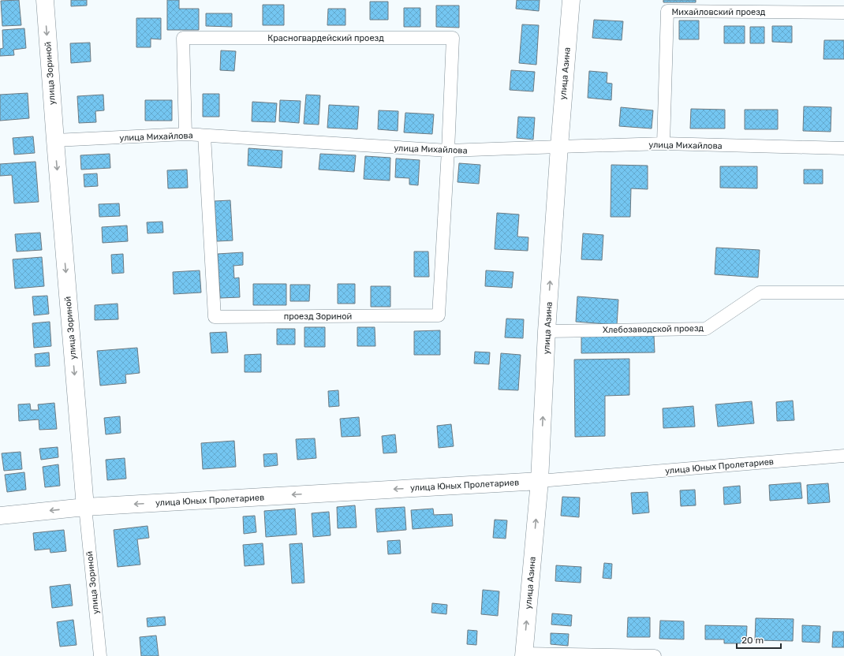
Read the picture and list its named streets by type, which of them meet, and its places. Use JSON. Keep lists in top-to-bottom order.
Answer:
{
  "streets": {
    "main road": ["улица Зориной", "улица Азина", "улица Юных Пролетариев"],
    "street": [
      "Михайловский проезд",
      "Красногвардейский проезд",
      "улица Михайлова",
      "проезд Зориной",
      "Хлебозаводской проезд"
    ]
  },
  "crossings": [
    ["Михайловский проезд", "улица Михайлова"],
    ["Красногвардейский проезд", "улица Михайлова"],
    ["Красногвардейский проезд", "проезд Зориной"],
    ["улица Зориной", "улица Михайлова"],
    ["улица Зориной", "улица Юных Пролетариев"],
    ["улица Азина", "улица Михайлова"],
    ["улица Азина", "Хлебозаводской проезд"],
    ["улица Азина", "улица Юных Пролетариев"],
    ["улица Михайлова", "проезд Зориной"]
  ],
  "one_way": ["улица Зориной", "улица Азина", "улица Юных Пролетариев"],
  "scale_bar": "20 m"
}
